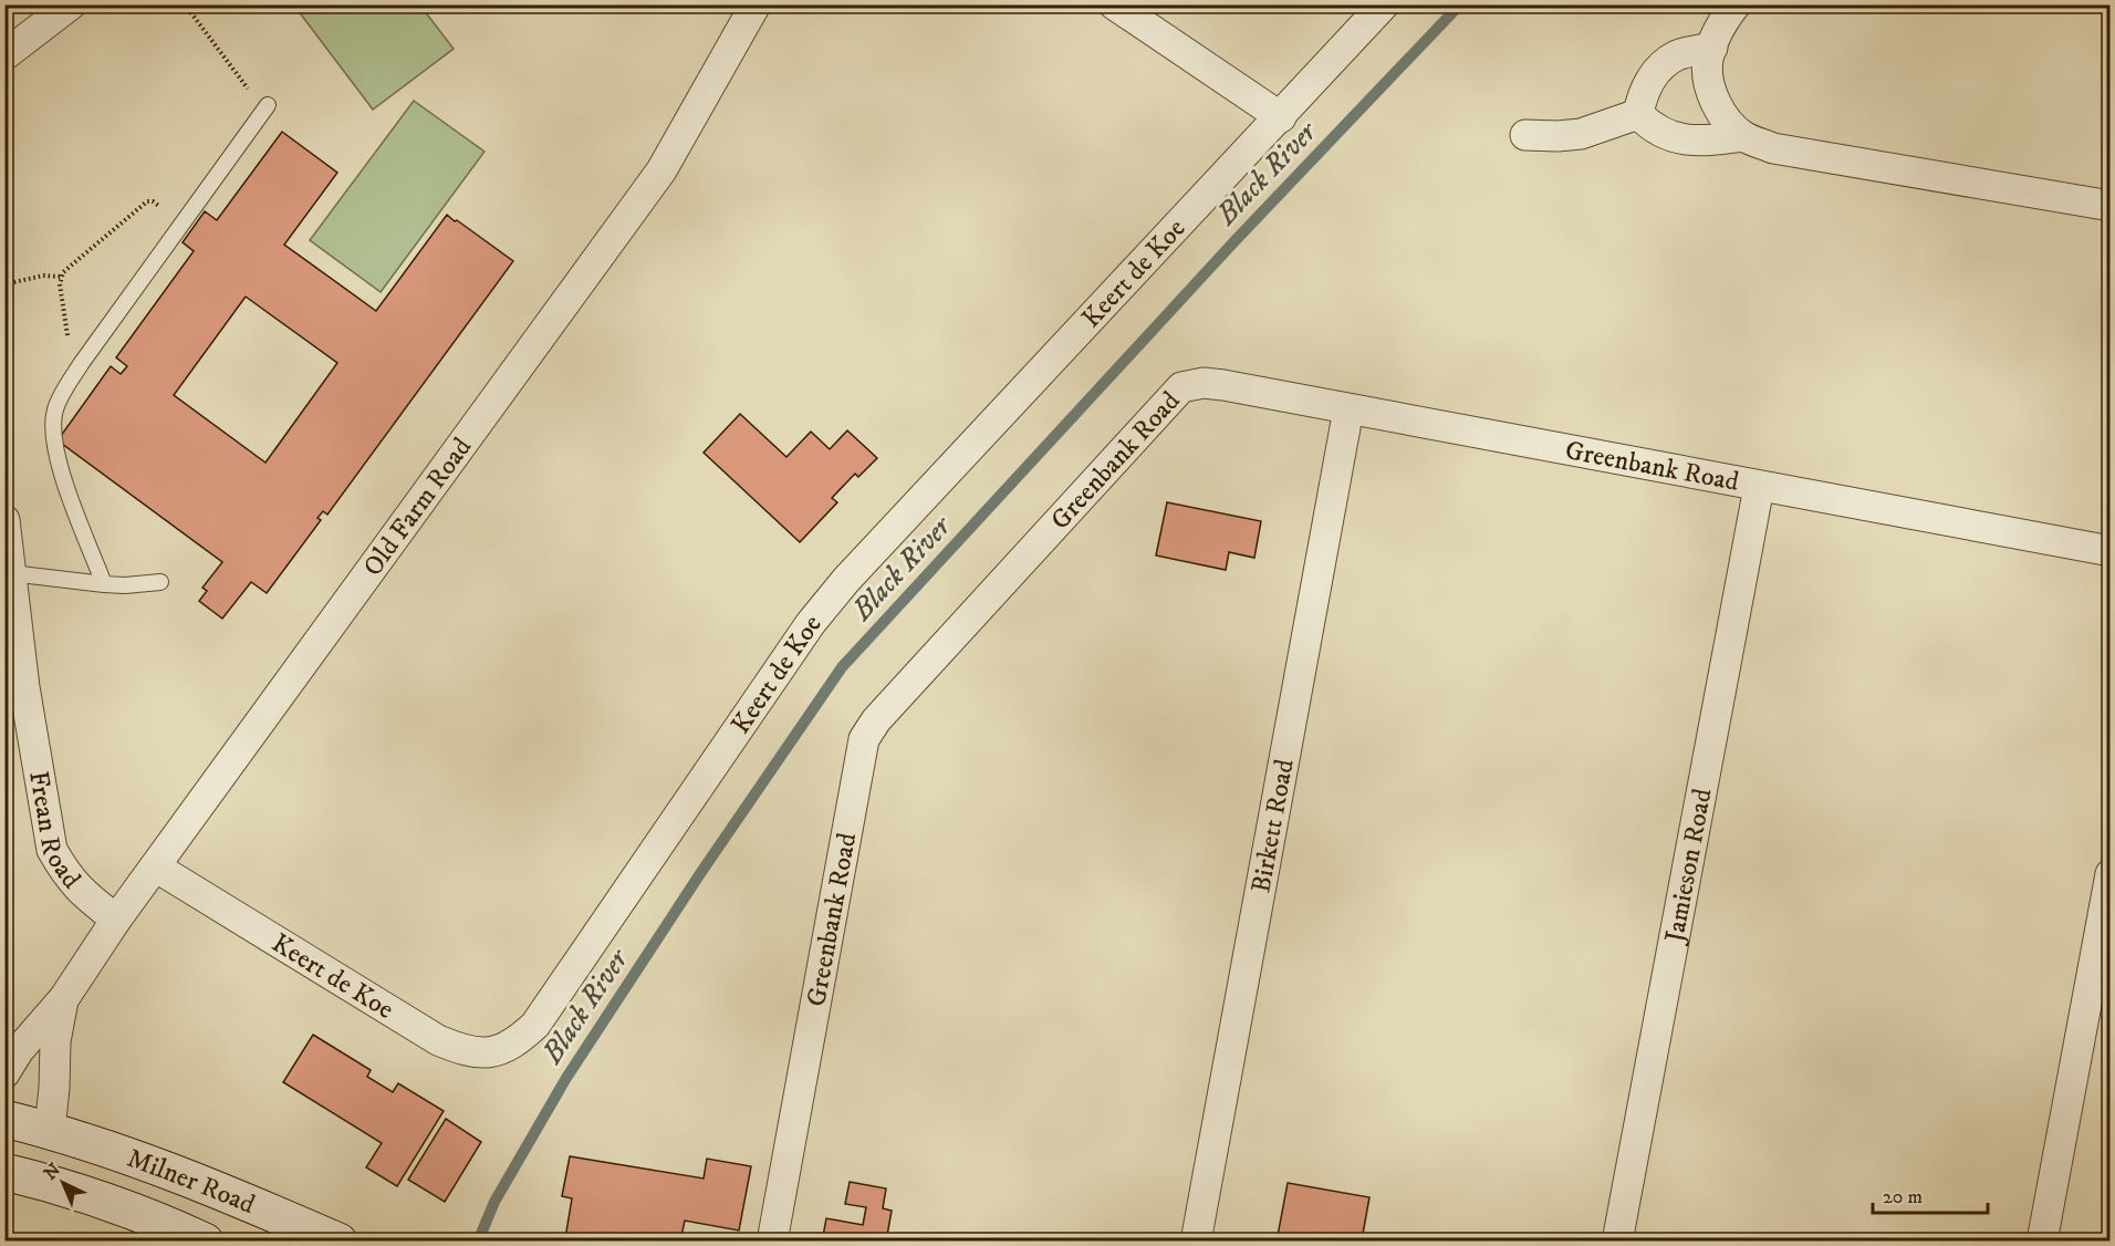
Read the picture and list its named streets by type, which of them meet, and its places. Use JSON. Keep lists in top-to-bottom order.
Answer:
{
  "streets": {
    "main road": ["Milner Road"],
    "street": [
      "Keert de Koe",
      "Greenbank Road",
      "Old Farm Road",
      "Frean Road",
      "Birkett Road",
      "Jamieson Road"
    ]
  },
  "crossings": [
    ["Keert de Koe", "Old Farm Road"],
    ["Greenbank Road", "Birkett Road"],
    ["Greenbank Road", "Jamieson Road"],
    ["Old Farm Road", "Frean Road"],
    ["Old Farm Road", "Milner Road"]
  ],
  "water": ["Black River"],
  "scale_bar": "20 m",
  "north": "top left"
}
